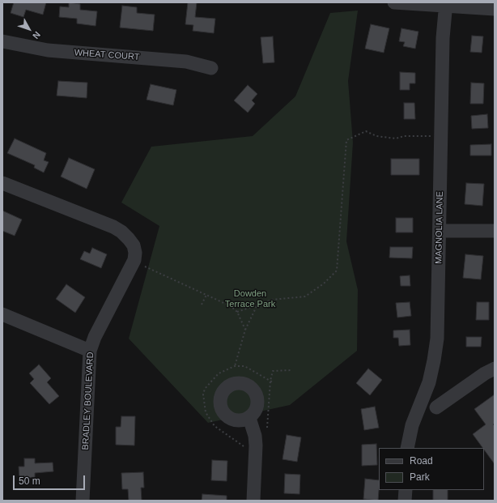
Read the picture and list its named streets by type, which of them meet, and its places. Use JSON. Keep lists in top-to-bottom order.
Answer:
{
  "streets": {
    "street": ["WHEAT COURT", "MAGNOLIA LANE", "BRADLEY BOULEVARD"]
  },
  "parks": ["Dowden Terrace Park"],
  "legend": ["Road", "Park"],
  "scale_bar": "50 m",
  "north": "bottom right"
}
